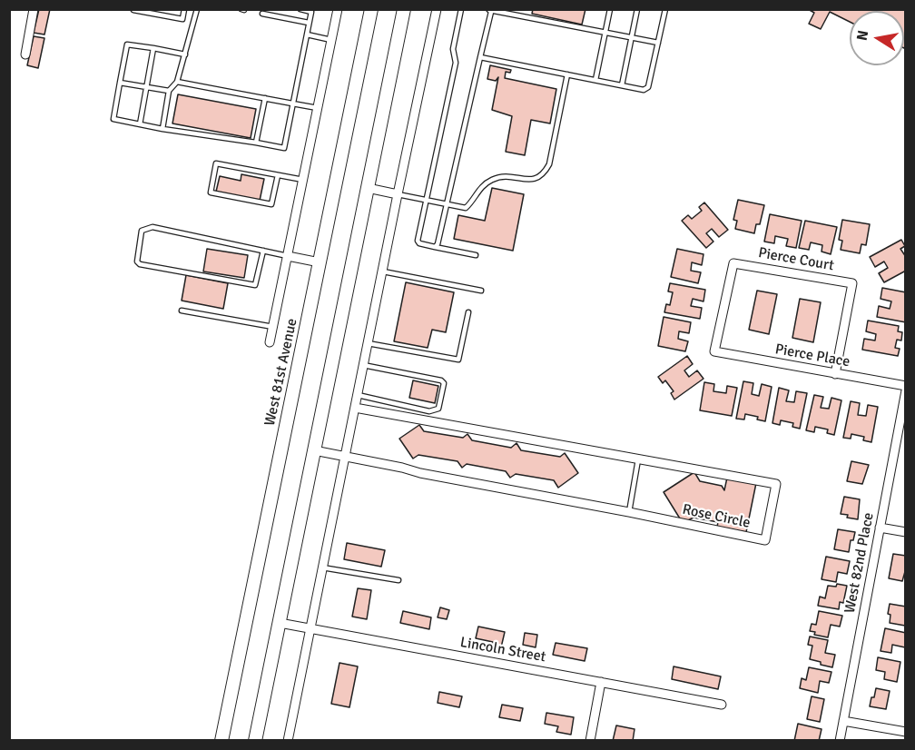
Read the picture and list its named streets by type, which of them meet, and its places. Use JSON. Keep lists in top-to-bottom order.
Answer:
{
  "streets": {
    "main road": ["West 81st Avenue"],
    "street": [
      "Pierce Court",
      "Pierce Place",
      "Rose Circle",
      "West 82nd Place",
      "Lincoln Street"
    ]
  },
  "crossings": [
    ["Pierce Court", "Pierce Place"]
  ],
  "north": "left"
}
